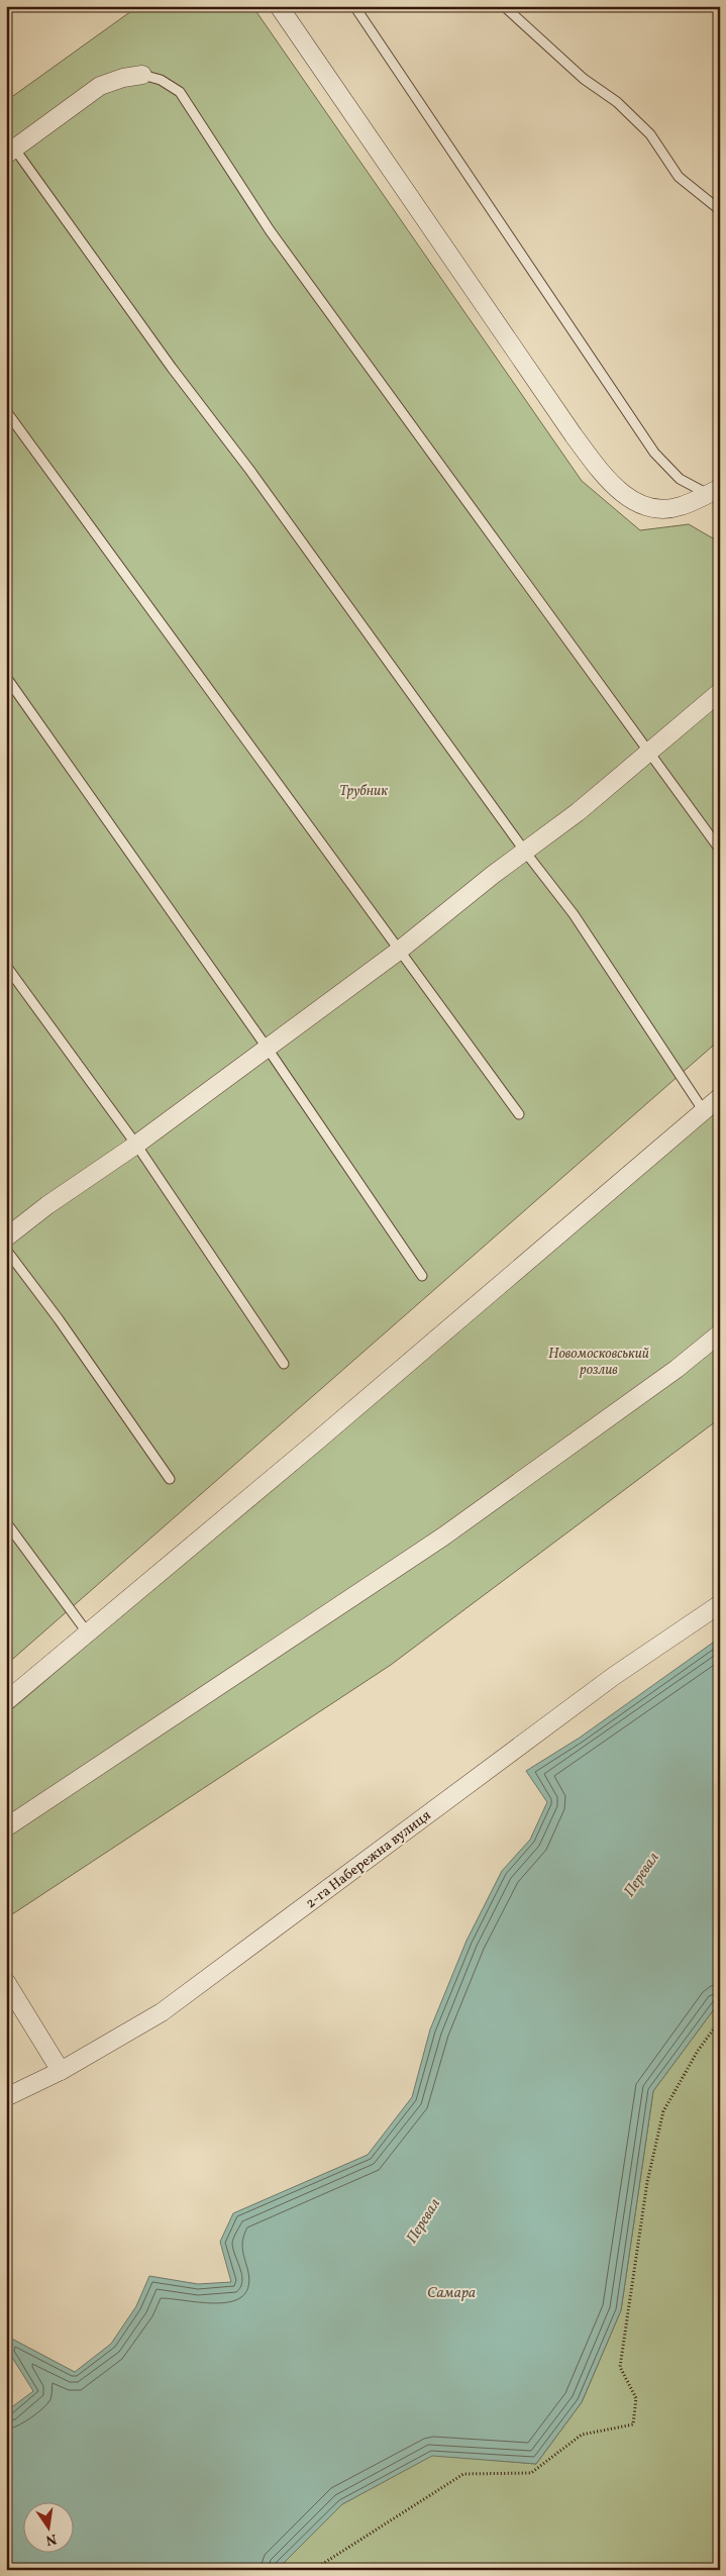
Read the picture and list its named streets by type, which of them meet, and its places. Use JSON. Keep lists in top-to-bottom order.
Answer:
{
  "streets": {
    "street": ["2-га Набережна вулиця"]
  },
  "water": ["Перевал", "Самара"],
  "parks": ["Трубник", "Новомосковський розлив"],
  "north": "bottom"
}
